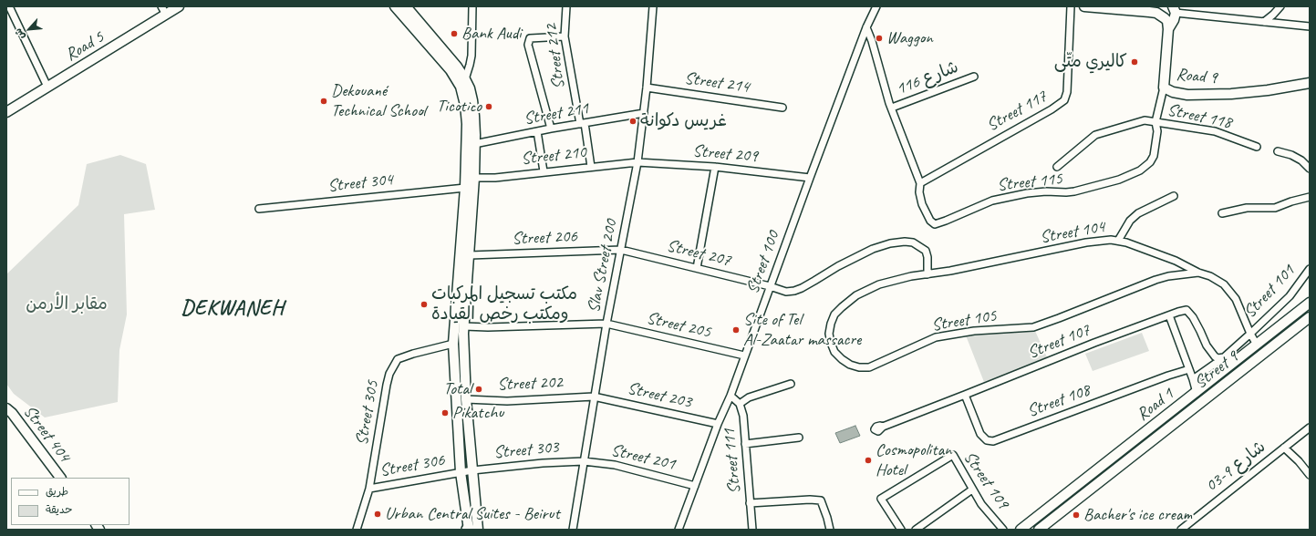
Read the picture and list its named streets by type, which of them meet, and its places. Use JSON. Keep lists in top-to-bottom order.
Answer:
{
  "streets": {
    "main road": [
      "Road 5",
      "Road 9",
      "Street 9",
      "Road 1",
      "Street 404"
    ],
    "street": [
      "Street 212",
      "شارع 116",
      "Street 214",
      "Street 117",
      "Street 211",
      "Street 118",
      "Street 209",
      "Street 210",
      "Street 115",
      "Street 304",
      "Street 104",
      "Street 206",
      "Street 207",
      "Street 100",
      "Slav Street 200",
      "Street 101",
      "Street 105",
      "Street 205",
      "Street 107",
      "Street 202",
      "Street 203",
      "Street 108",
      "Street 305",
      "Street 303",
      "Street 201",
      "Street 111",
      "Street 306",
      "شارع 9-03",
      "Street 109"
    ]
  },
  "crossings": [
    ["Street 212", "Street 211"],
    ["Street 212", "Street 210"],
    ["Road 9", "Street 115"],
    ["شارع 116", "Street 115"],
    ["Street 214", "Slav Street 200"],
    ["Street 117", "Street 115"],
    ["Street 211", "Slav Street 200"],
    ["Street 118", "Street 115"],
    ["Street 209", "Street 210"],
    ["Street 209", "Street 100"],
    ["Street 209", "Slav Street 200"],
    ["Street 210", "Slav Street 200"],
    ["Street 115", "Street 100"],
    ["Street 104", "Street 207"],
    ["Street 104", "Street 101"],
    ["Street 104", "Street 105"],
    ["Street 104", "Road 1"],
    ["Street 206", "Street 207"],
    ["Street 206", "Slav Street 200"],
    ["Street 207", "Street 100"],
    ["Street 207", "Slav Street 200"],
    ["Street 207", "Street 105"],
    ["Street 100", "Street 205"],
    ["Street 100", "Street 203"],
    ["Street 100", "Street 201"],
    ["Street 100", "Street 111"],
    ["Slav Street 200", "Street 205"],
    ["Slav Street 200", "Street 202"],
    ["Slav Street 200", "Street 203"],
    ["Slav Street 200", "Street 303"],
    ["Slav Street 200", "Street 201"],
    ["Street 101", "Street 107"],
    ["Street 107", "Street 108"],
    ["Street 202", "Street 203"],
    ["Street 305", "Street 306"],
    ["Street 303", "Street 201"],
    ["Street 303", "Street 306"]
  ],
  "districts": ["DEKWANEH"],
  "parks": ["مقابر الأرمن"],
  "places": [
    "Bank Audi",
    "Waggon",
    "كاليري متّى",
    "Dekouané Technical School",
    "Ticotico",
    "غريس دكوانة",
    "مكتب تسجيل المركبات ومكتب رخص القيادة",
    "Site of Tel Al-Zaatar massacre",
    "Total",
    "Pikatchu",
    "Cosmopolitan Hotel",
    "Urban Central Suites - Beirut",
    "Bacher's ice cream"
  ],
  "legend": ["طريق", "حديقة"],
  "north": "bottom left"
}
